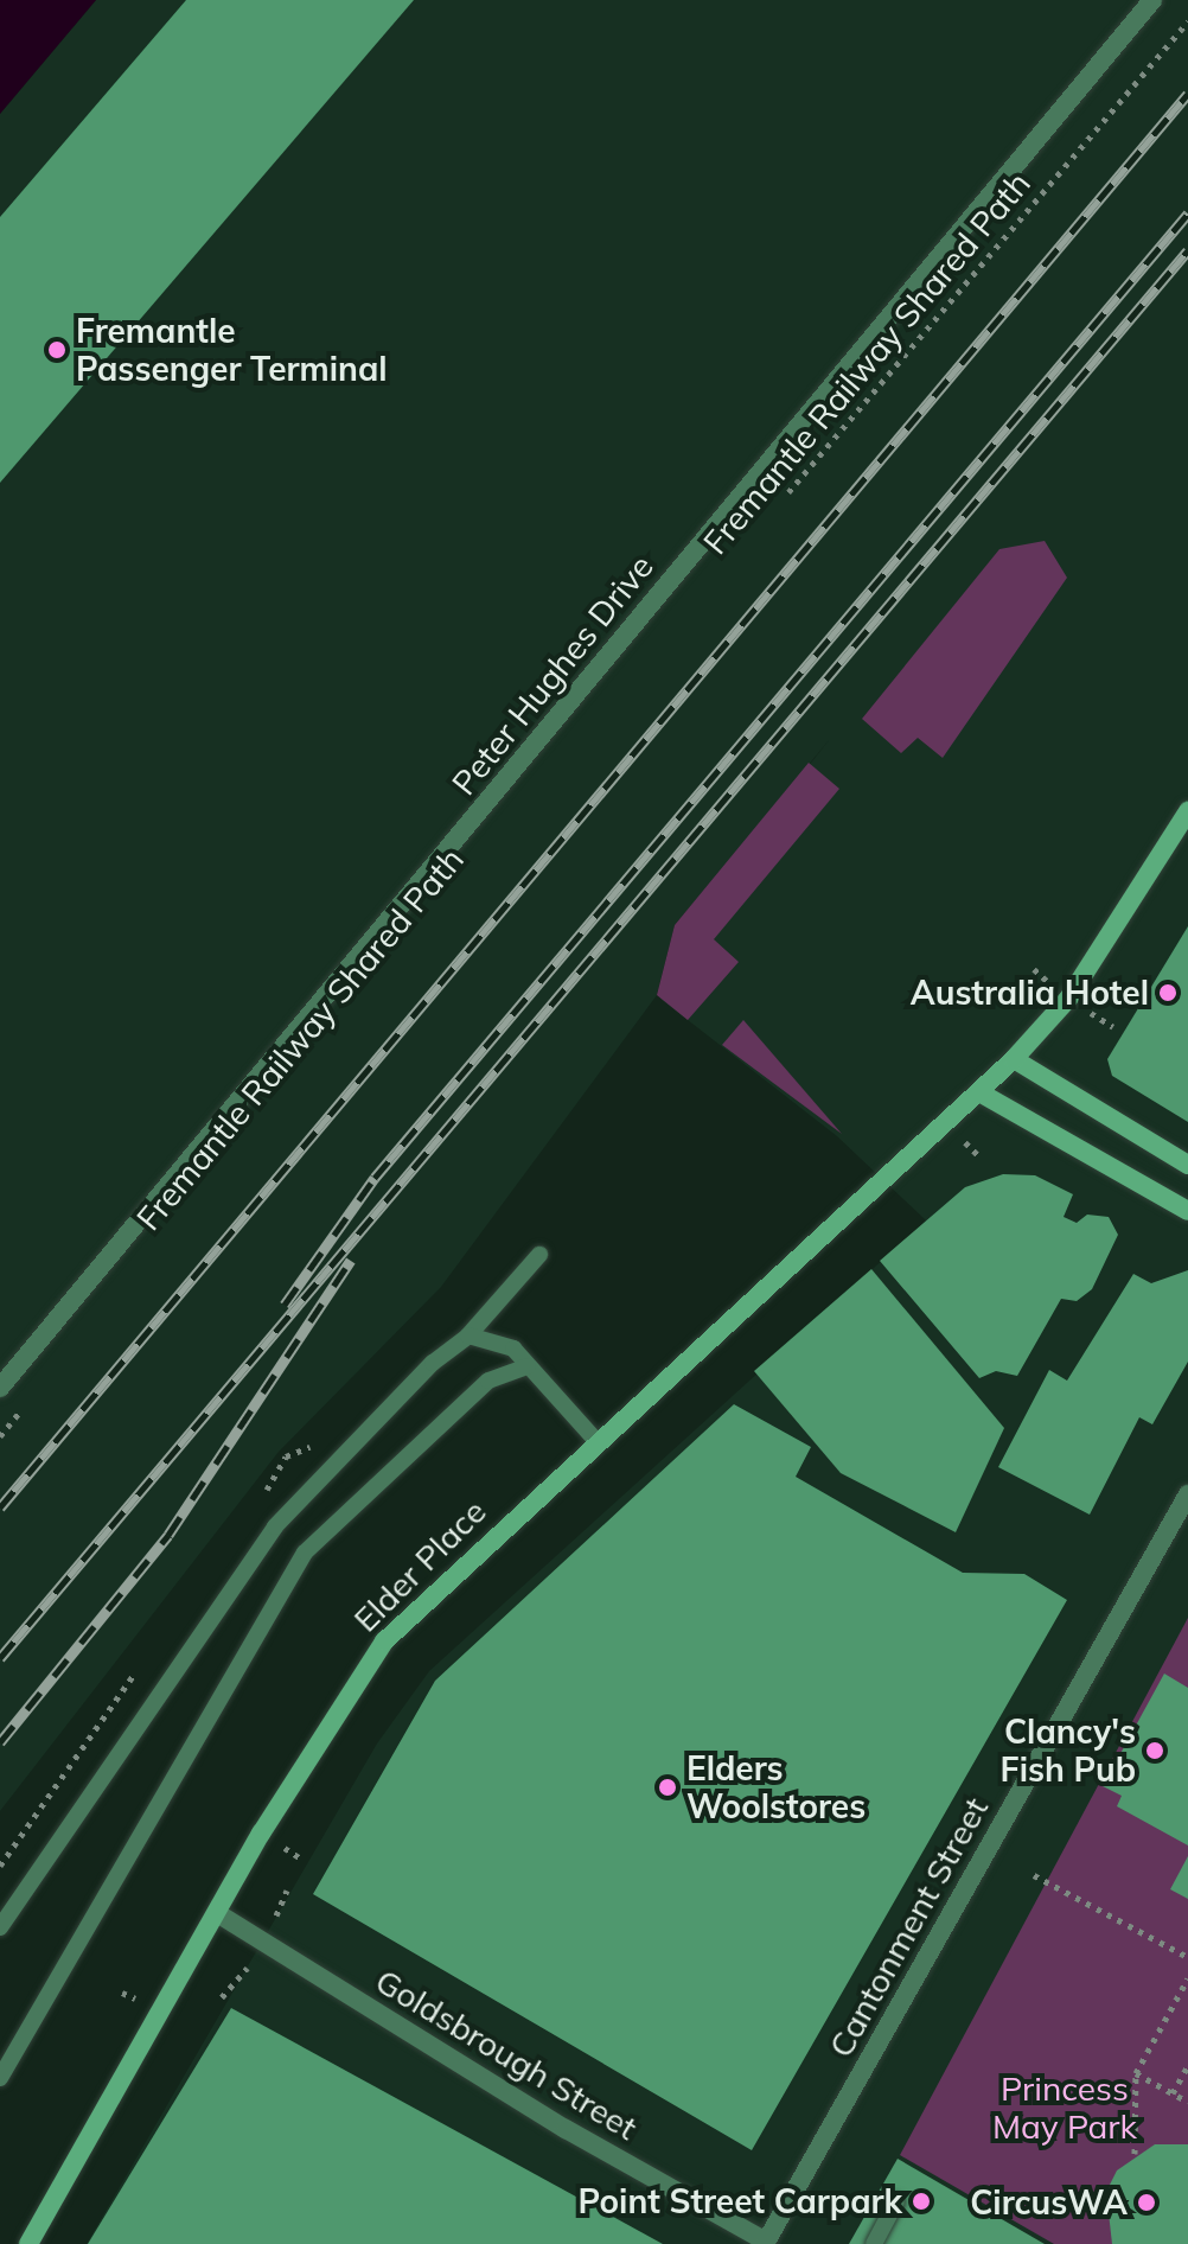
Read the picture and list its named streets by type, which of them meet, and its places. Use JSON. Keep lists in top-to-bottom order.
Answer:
{
  "streets": {
    "street": [
      "Peter Hughes Drive",
      "Elder Place",
      "Cantonment Street",
      "Goldsbrough Street"
    ],
    "path": ["Fremantle Railway Shared Path"]
  },
  "crossings": [
    ["Elder Place", "Goldsbrough Street"],
    ["Cantonment Street", "Goldsbrough Street"]
  ],
  "parks": ["Princess May Park"],
  "places": [
    "Fremantle Passenger Terminal",
    "Australia Hotel",
    "Clancy's Fish Pub",
    "Elders Woolstores",
    "Point Street Carpark",
    "CircusWA"
  ]
}
